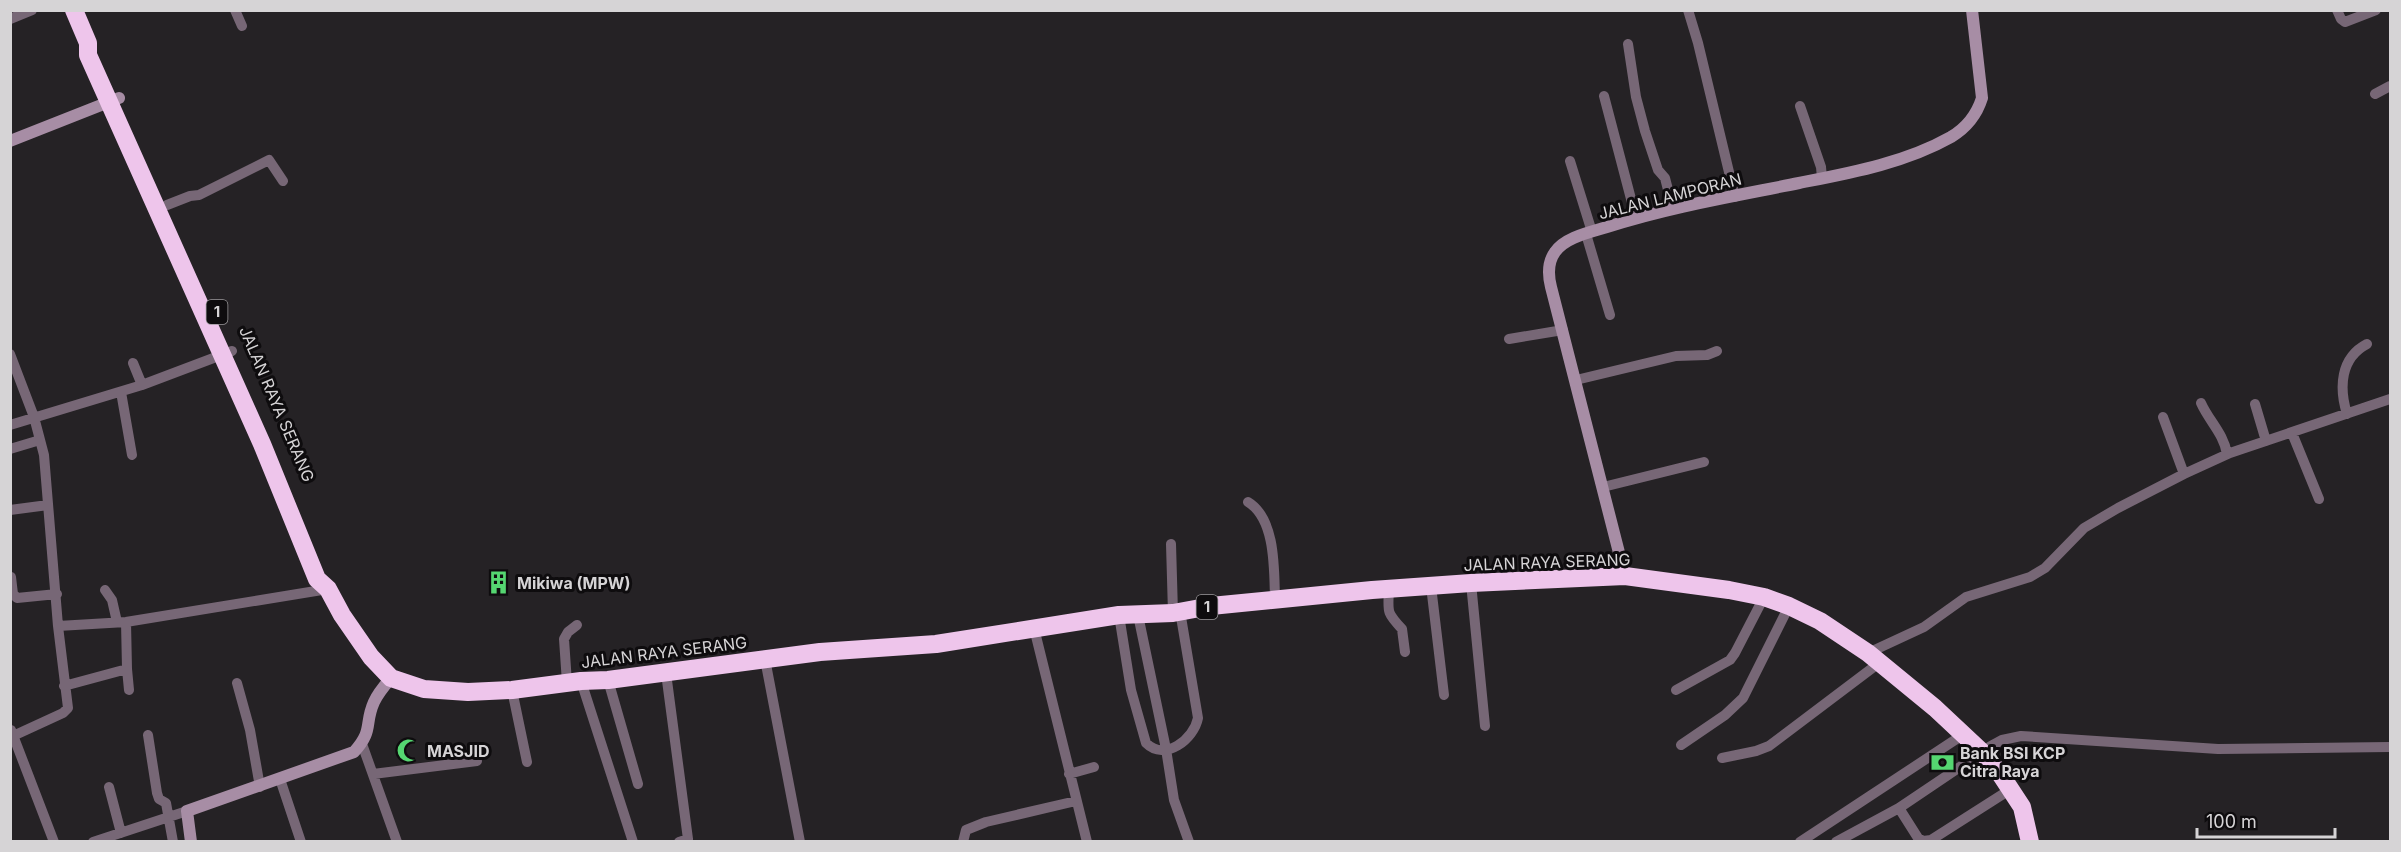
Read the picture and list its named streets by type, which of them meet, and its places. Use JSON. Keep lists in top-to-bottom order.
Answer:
{
  "streets": {
    "highway": ["1", "JALAN RAYA SERANG"],
    "street": ["JALAN LAMPORAN"]
  },
  "crossings": [
    ["JALAN LAMPORAN", "JALAN RAYA SERANG"]
  ],
  "places": {
    "building": ["Mikiwa (MPW)"],
    "mosque": ["MASJID"],
    "bank": ["Bank BSI KCP Citra Raya"]
  },
  "scale_bar": "100 m"
}
